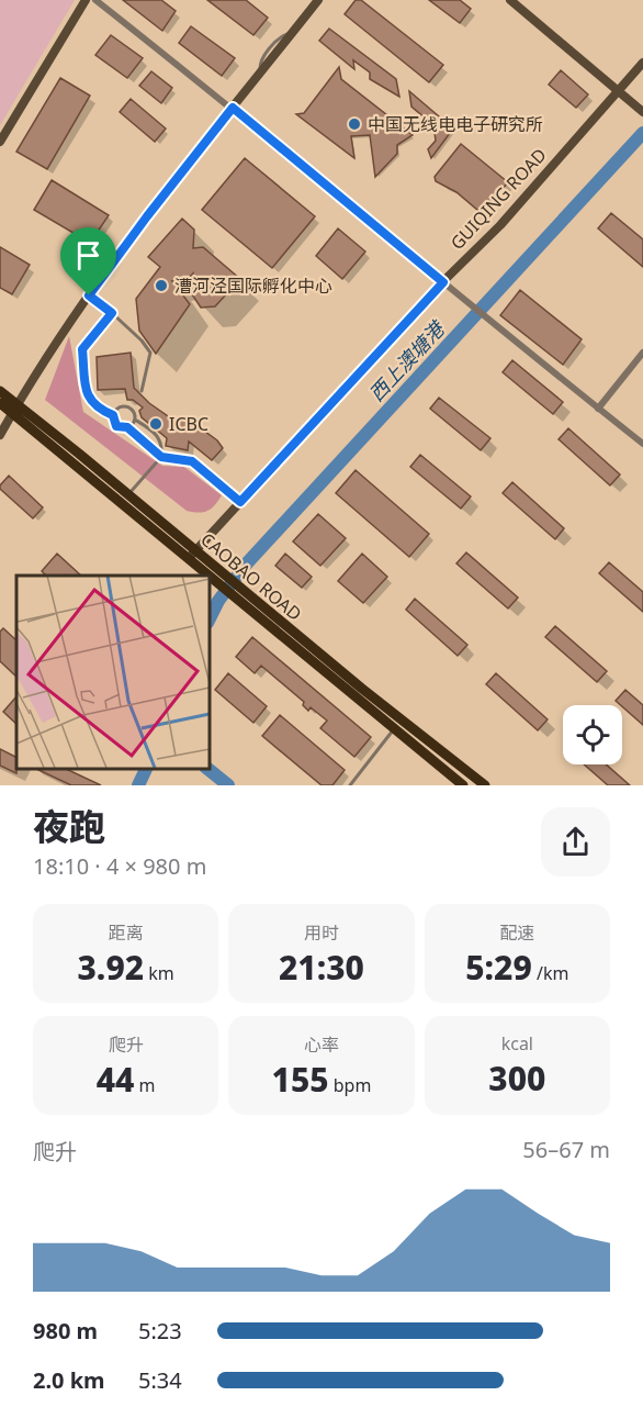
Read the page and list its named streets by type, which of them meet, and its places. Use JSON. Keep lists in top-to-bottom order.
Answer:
{
  "streets": {
    "main road": ["CAOBAO ROAD"],
    "street": ["GUIQING ROAD"]
  },
  "crossings": [
    ["GUIQING ROAD", "CAOBAO ROAD"]
  ],
  "water": ["西上澳塘港"],
  "places": ["中国无线电电子研究所", "漕河泾国际孵化中心", "ICBC"],
  "page": {
    "heading": ["夜跑", "18:10 · 4 × 980 m"],
    "stats": [
      ["距离", "3.92 km"],
      ["用时", "21:30"],
      ["配速", "5:29 /km"],
      ["爬升", "44 m"],
      ["心率", "155 bpm"],
      ["kcal", "300"]
    ],
    "chart": ["爬升", "56–67 m"],
    "list": [
      {
        "name": "980 m",
        "note": "5:23"
      },
      {
        "name": "2.0 km",
        "note": "5:34"
      }
    ]
  }
}
